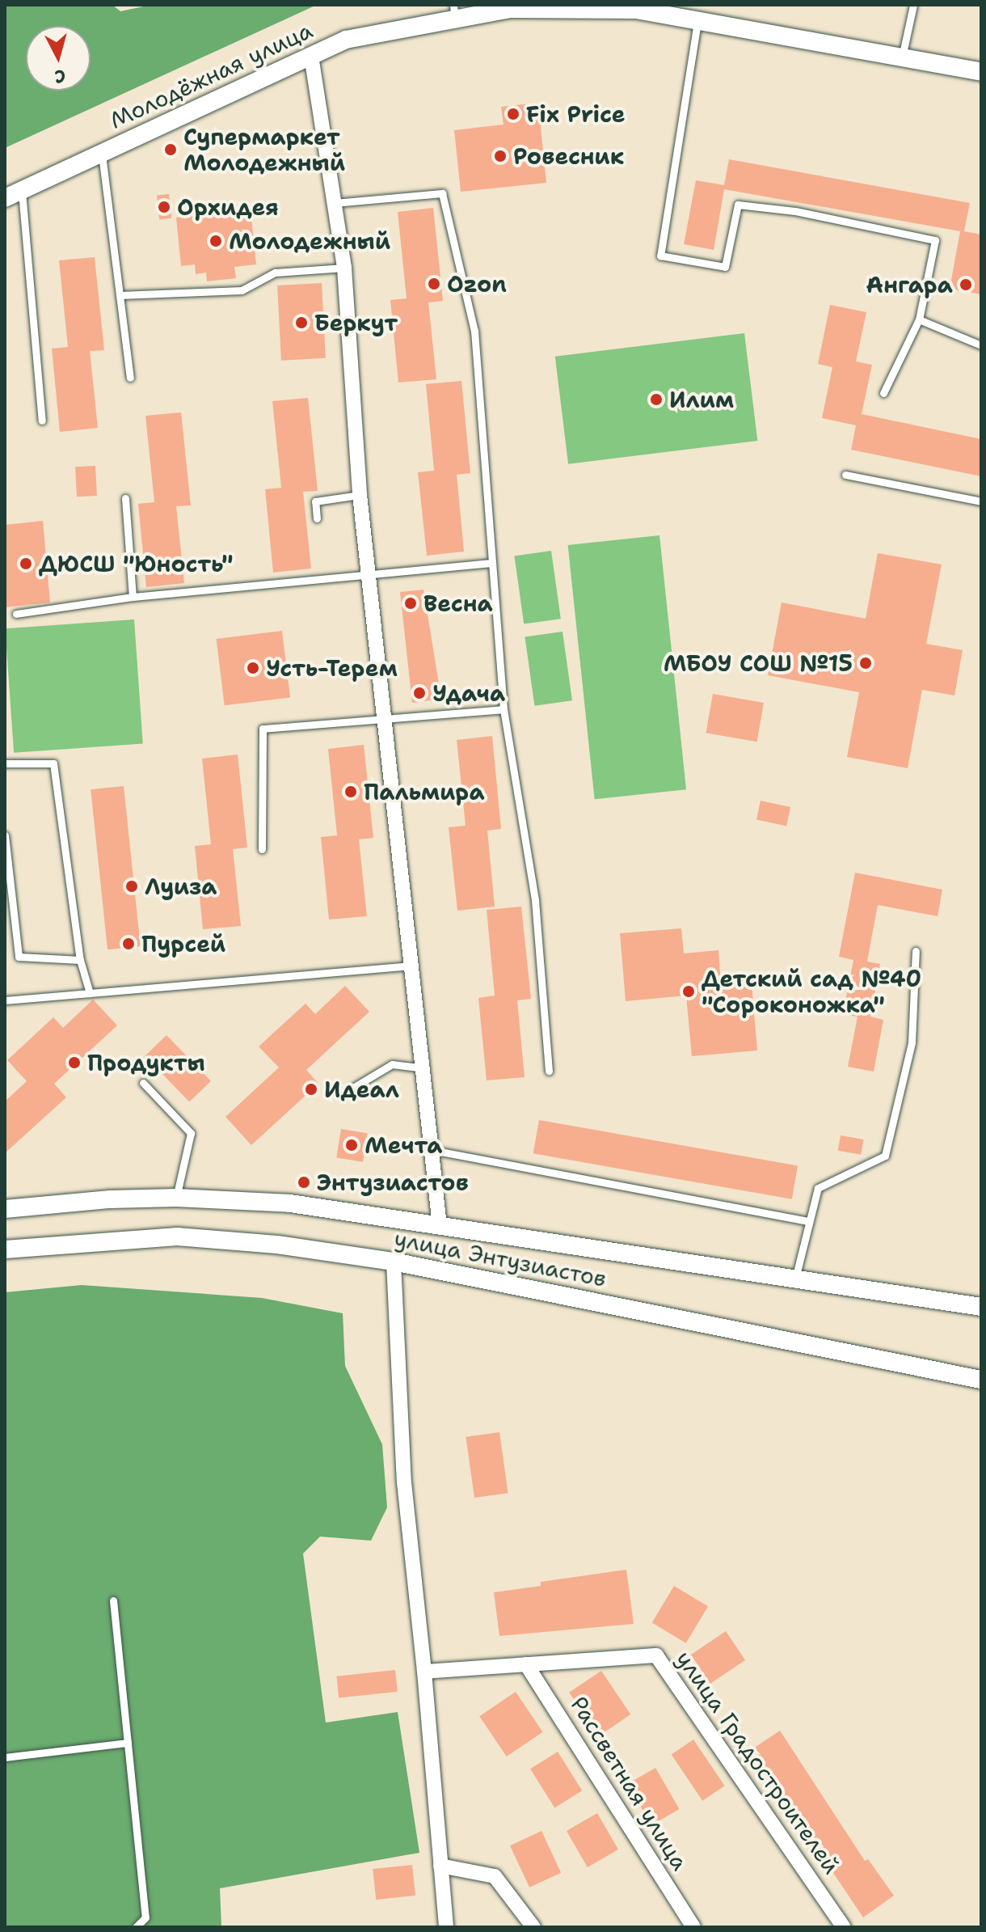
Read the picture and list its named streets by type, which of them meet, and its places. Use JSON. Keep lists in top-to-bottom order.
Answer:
{
  "streets": {
    "street": [
      "Молодёжная улица",
      "улица Энтузиастов",
      "улица Градостроителей",
      "Рассветная улица"
    ]
  },
  "crossings": [
    ["улица Градостроителей", "Рассветная улица"]
  ],
  "places": [
    "Fix Price",
    "Супермаркет Молодежный",
    "Ровесник",
    "Орхидея",
    "Молодежный",
    "Ozon",
    "Ангара",
    "Беркут",
    "Илим",
    "ДЮСШ \"Юность\"",
    "Весна",
    "МБОУ СОШ №15",
    "Усть-Терем",
    "Удача",
    "Пальмира",
    "Луиза",
    "Пурсей",
    "Детский сад №40 \"Сороконожка\"",
    "Продукты",
    "Идеал",
    "Мечта",
    "Энтузиастов"
  ],
  "north": "bottom"
}
